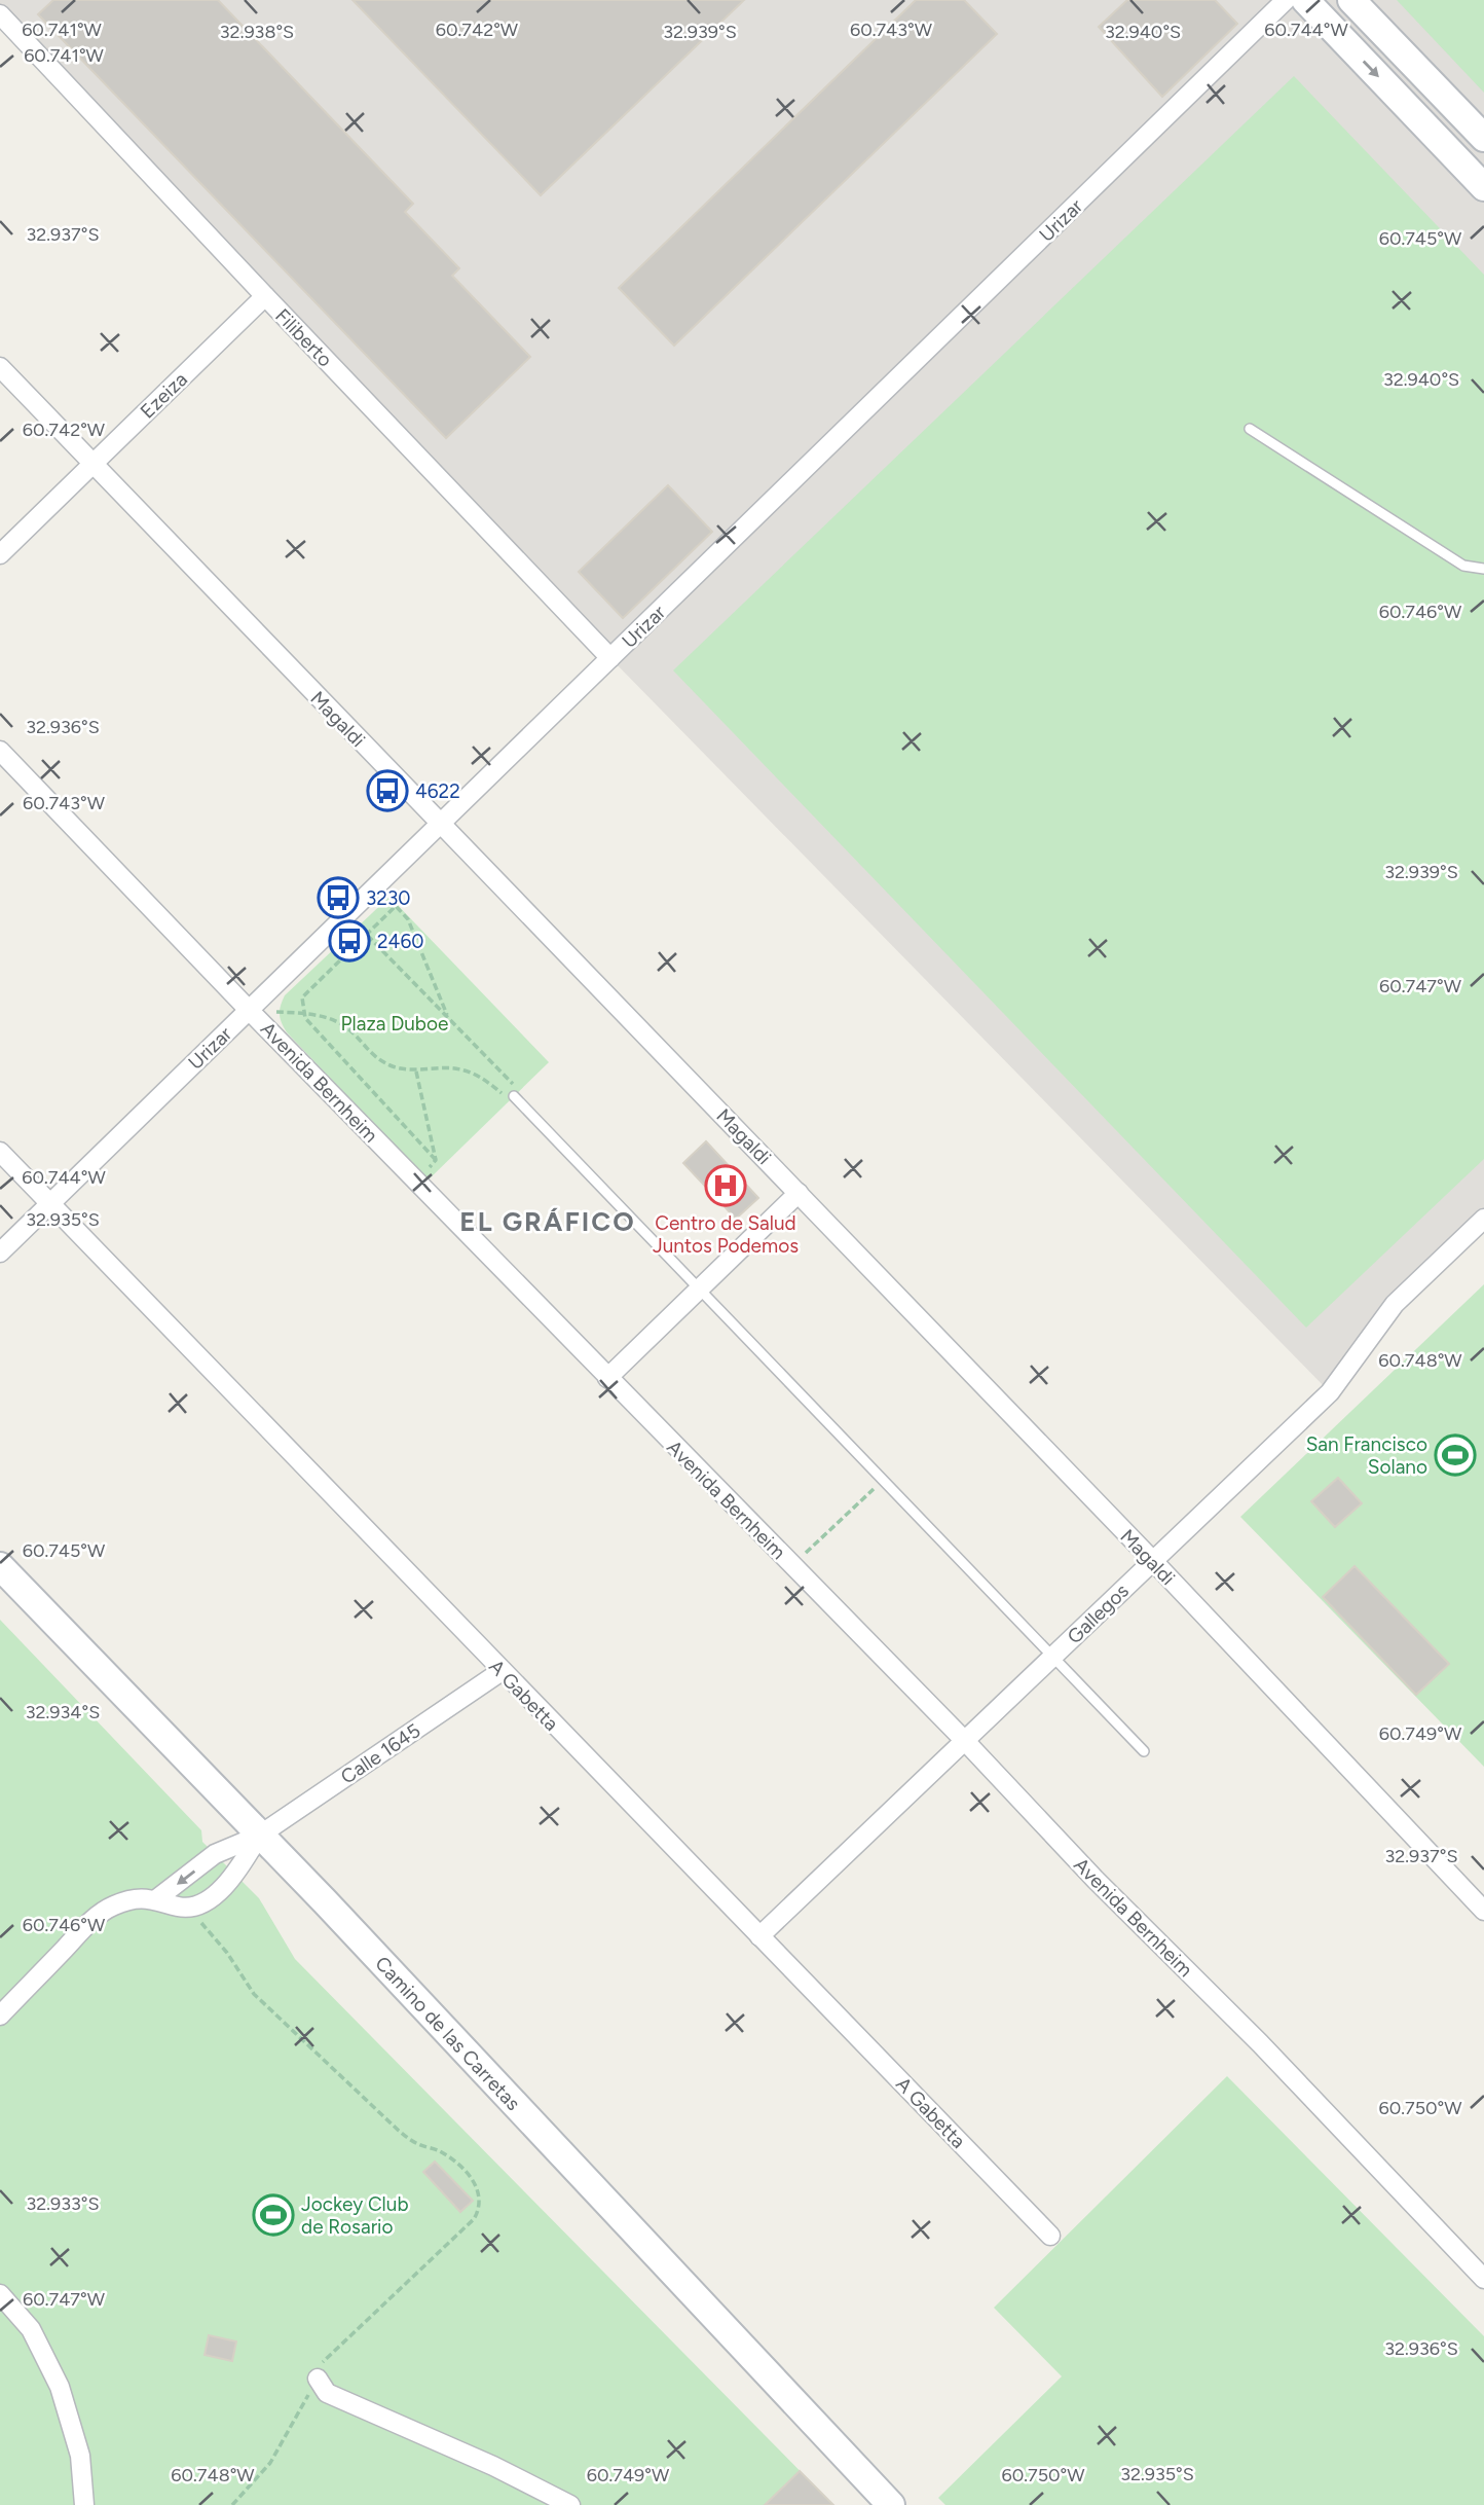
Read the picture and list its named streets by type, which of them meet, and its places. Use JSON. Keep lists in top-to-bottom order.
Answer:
{
  "streets": {
    "street": [
      "Urizar",
      "Filiberto",
      "Ezeiza",
      "Magaldi",
      "Avenida Bernheim",
      "Gallegos",
      "A Gabetta",
      "Calle 1645",
      "Camino de las Carretas"
    ]
  },
  "crossings": [
    ["Urizar", "Filiberto"],
    ["Urizar", "Magaldi"],
    ["Urizar", "Avenida Bernheim"],
    ["Urizar", "A Gabetta"],
    ["Filiberto", "Ezeiza"],
    ["Ezeiza", "Magaldi"],
    ["Magaldi", "Gallegos"],
    ["Avenida Bernheim", "Gallegos"],
    ["Gallegos", "A Gabetta"],
    ["A Gabetta", "Calle 1645"],
    ["Calle 1645", "Camino de las Carretas"]
  ],
  "districts": ["EL GRÁFICO"],
  "parks": ["Plaza Duboe"],
  "places": {
    "bus stop": ["4622", "3230", "2460"],
    "hospital": ["Centro de Salud Juntos Podemos"],
    "sports": ["San Francisco Solano", "Jockey Club de Rosario"]
  },
  "coordinates": [
    "60.741°W",
    "60.742°W",
    "60.743°W",
    "60.744°W",
    "32.938°S",
    "32.939°S",
    "32.940°S",
    "32.937°S",
    "60.745°W",
    "60.746°W",
    "32.936°S",
    "60.747°W",
    "32.935°S",
    "60.748°W",
    "32.934°S",
    "60.749°W",
    "60.750°W",
    "32.933°S"
  ]
}
